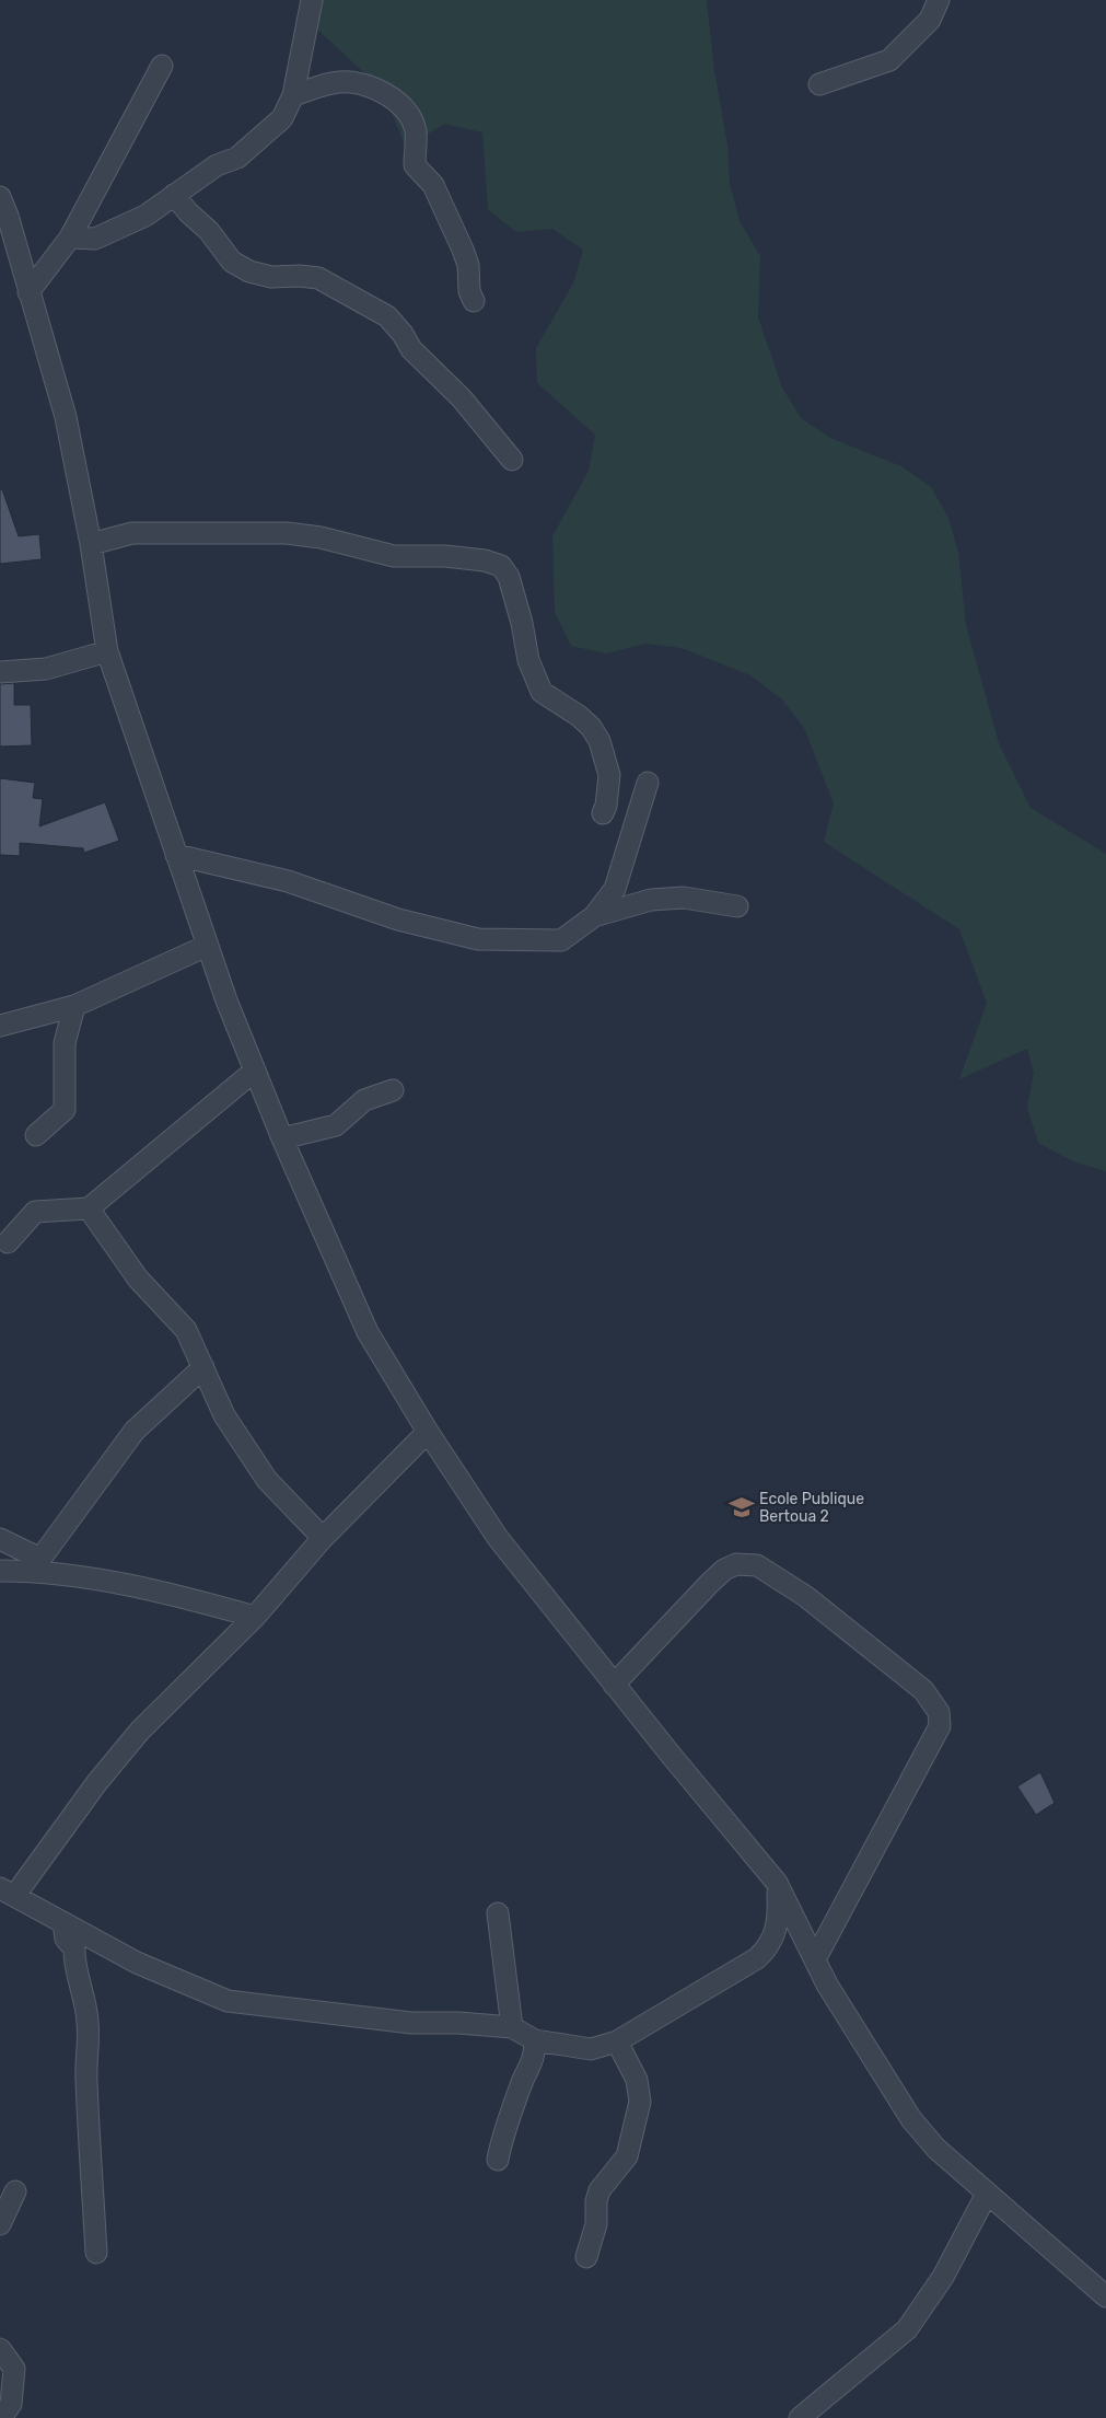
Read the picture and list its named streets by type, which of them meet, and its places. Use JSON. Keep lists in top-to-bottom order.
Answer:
{
  "places": {
    "school or university": ["Ecole Publique Bertoua 2"]
  }
}
